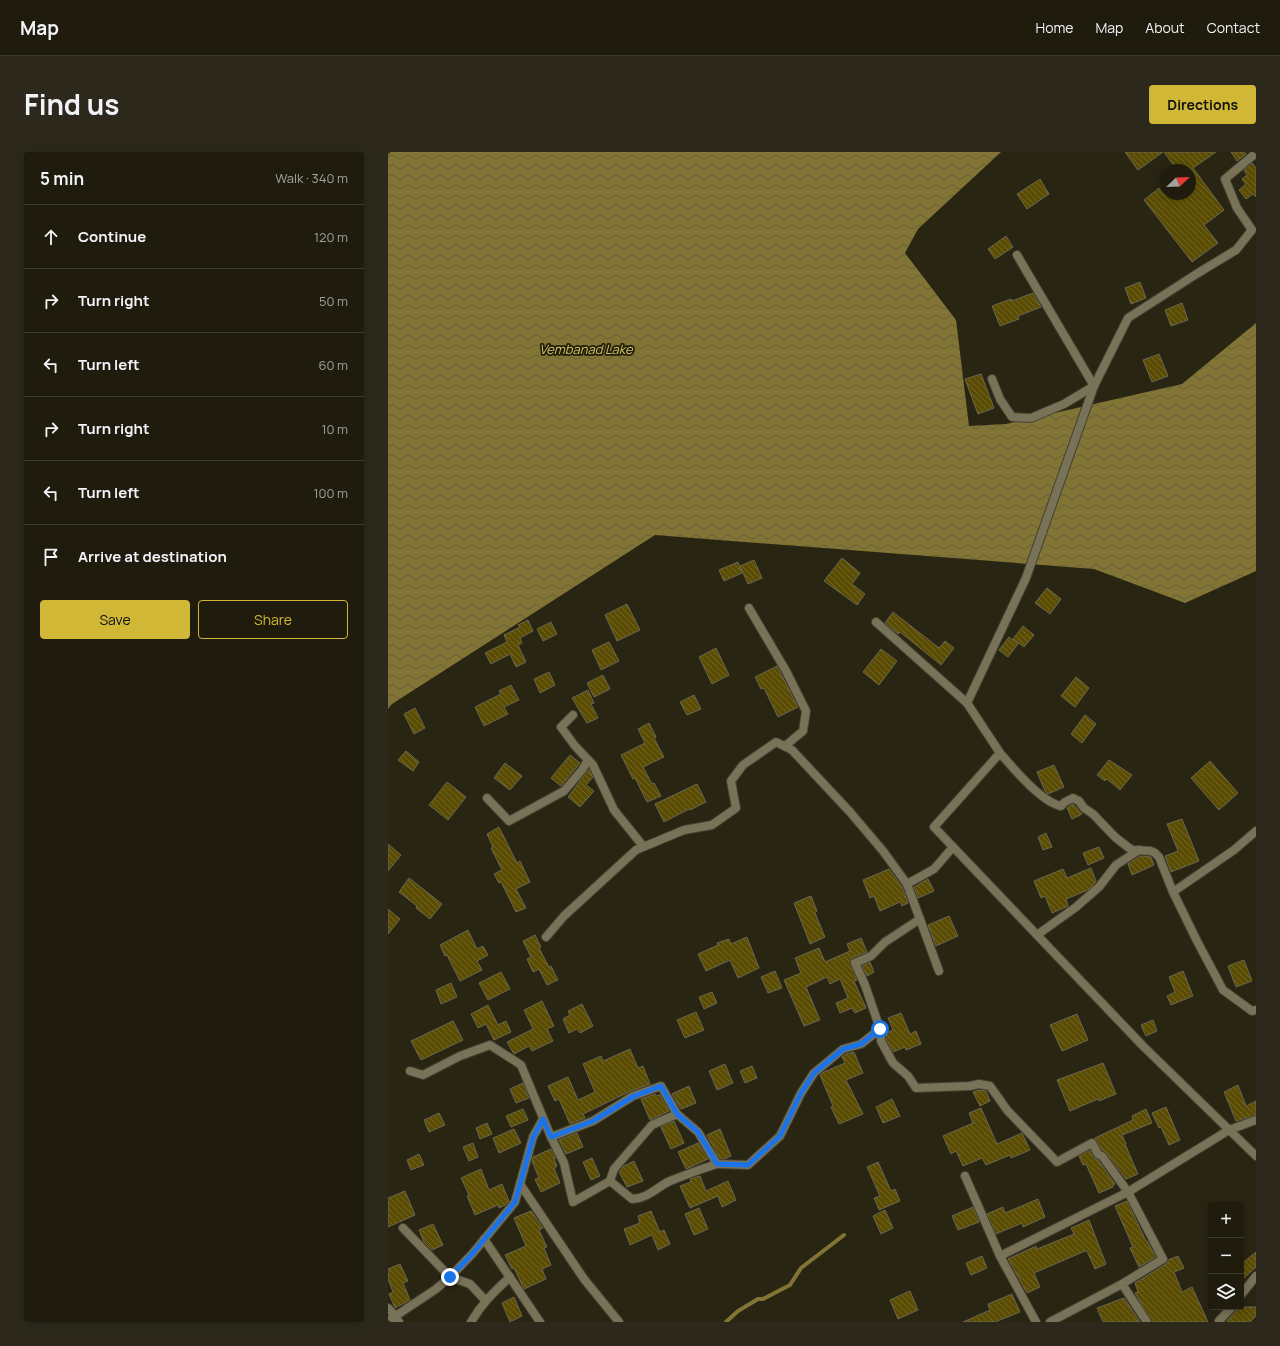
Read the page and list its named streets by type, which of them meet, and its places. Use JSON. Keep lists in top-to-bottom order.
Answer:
{
  "water": ["Vembanad Lake"],
  "north": "top right",
  "page": {
    "header": "Map",
    "nav": [
      "Home",
      "Map",
      "About",
      "Contact"
    ],
    "title": "Find us",
    "buttons": [
      "Directions",
      ["Save", "Share"]
    ],
    "heading": ["5 min", "Walk · 340 m"],
    "list": [
      ["Continue", "120 m"],
      ["Turn right", "50 m"],
      ["Turn left", "60 m"],
      ["Turn right", "10 m"],
      ["Turn left", "100 m"],
      "Arrive at destination"
    ],
    "map_buttons": ["+", "−"]
  }
}
